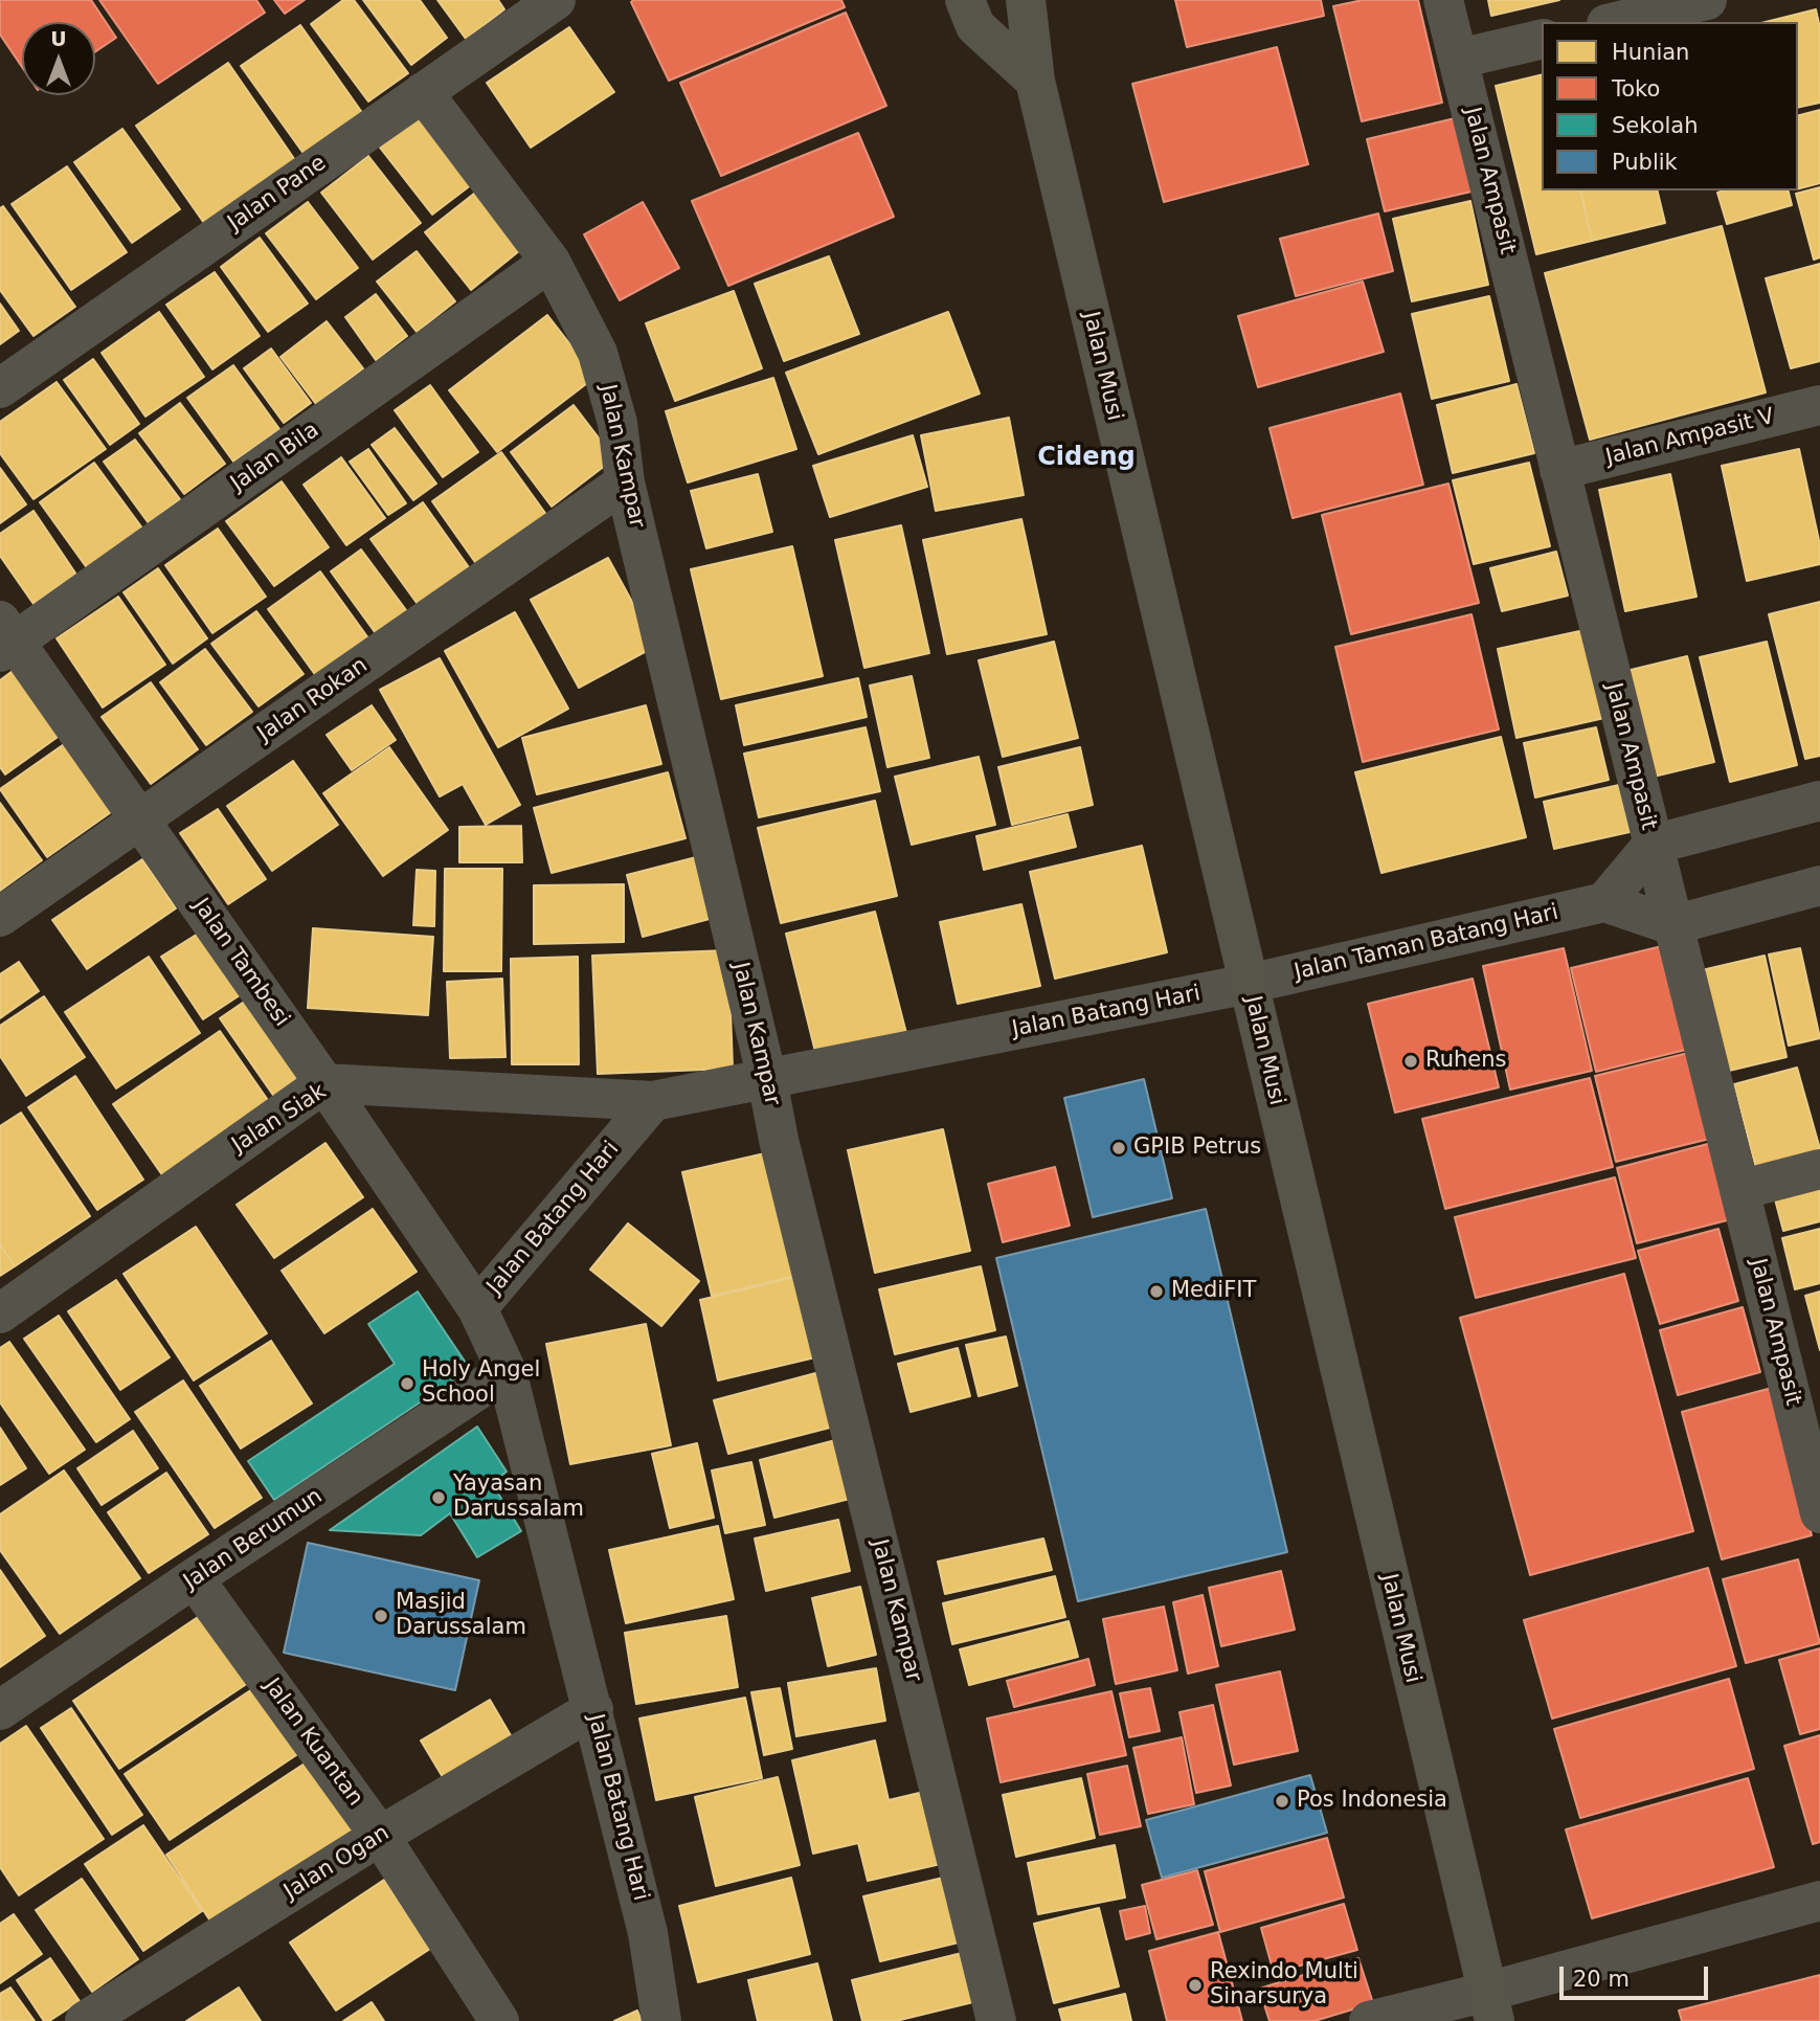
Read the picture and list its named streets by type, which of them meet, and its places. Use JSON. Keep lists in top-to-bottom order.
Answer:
{
  "streets": {
    "street": [
      "Jalan Ampasit",
      "Jalan Pane",
      "Jalan Musi",
      "Jalan Ampasit V",
      "Jalan Kampar",
      "Jalan Bila",
      "Jalan Rokan",
      "Jalan Taman Batang Hari",
      "Jalan Tambesi",
      "Jalan Batang Hari",
      "Jalan Siak",
      "Jalan Berumun",
      "Jalan Kuantan",
      "Jalan Ogan"
    ]
  },
  "crossings": [
    ["Jalan Ampasit", "Jalan Ampasit V"],
    ["Jalan Pane", "Jalan Kampar"],
    ["Jalan Musi", "Jalan Taman Batang Hari"],
    ["Jalan Musi", "Jalan Batang Hari"],
    ["Jalan Kampar", "Jalan Bila"],
    ["Jalan Kampar", "Jalan Rokan"],
    ["Jalan Kampar", "Jalan Batang Hari"],
    ["Jalan Bila", "Jalan Tambesi"],
    ["Jalan Rokan", "Jalan Tambesi"],
    ["Jalan Taman Batang Hari", "Jalan Batang Hari"],
    ["Jalan Tambesi", "Jalan Batang Hari"],
    ["Jalan Tambesi", "Jalan Siak"],
    ["Jalan Batang Hari", "Jalan Siak"],
    ["Jalan Batang Hari", "Jalan Berumun"],
    ["Jalan Batang Hari", "Jalan Ogan"],
    ["Jalan Berumun", "Jalan Kuantan"],
    ["Jalan Kuantan", "Jalan Ogan"]
  ],
  "districts": ["Cideng"],
  "places": [
    "Ruhens",
    "GPIB Petrus",
    "MediFIT",
    "Holy Angel School",
    "Yayasan Darussalam",
    "Masjid Darussalam",
    "Pos Indonesia",
    "Rexindo Multi Sinarsurya"
  ],
  "legend": [
    "Hunian",
    "Toko",
    "Sekolah",
    "Publik"
  ],
  "scale_bar": "20 m",
  "north": "top"
}
